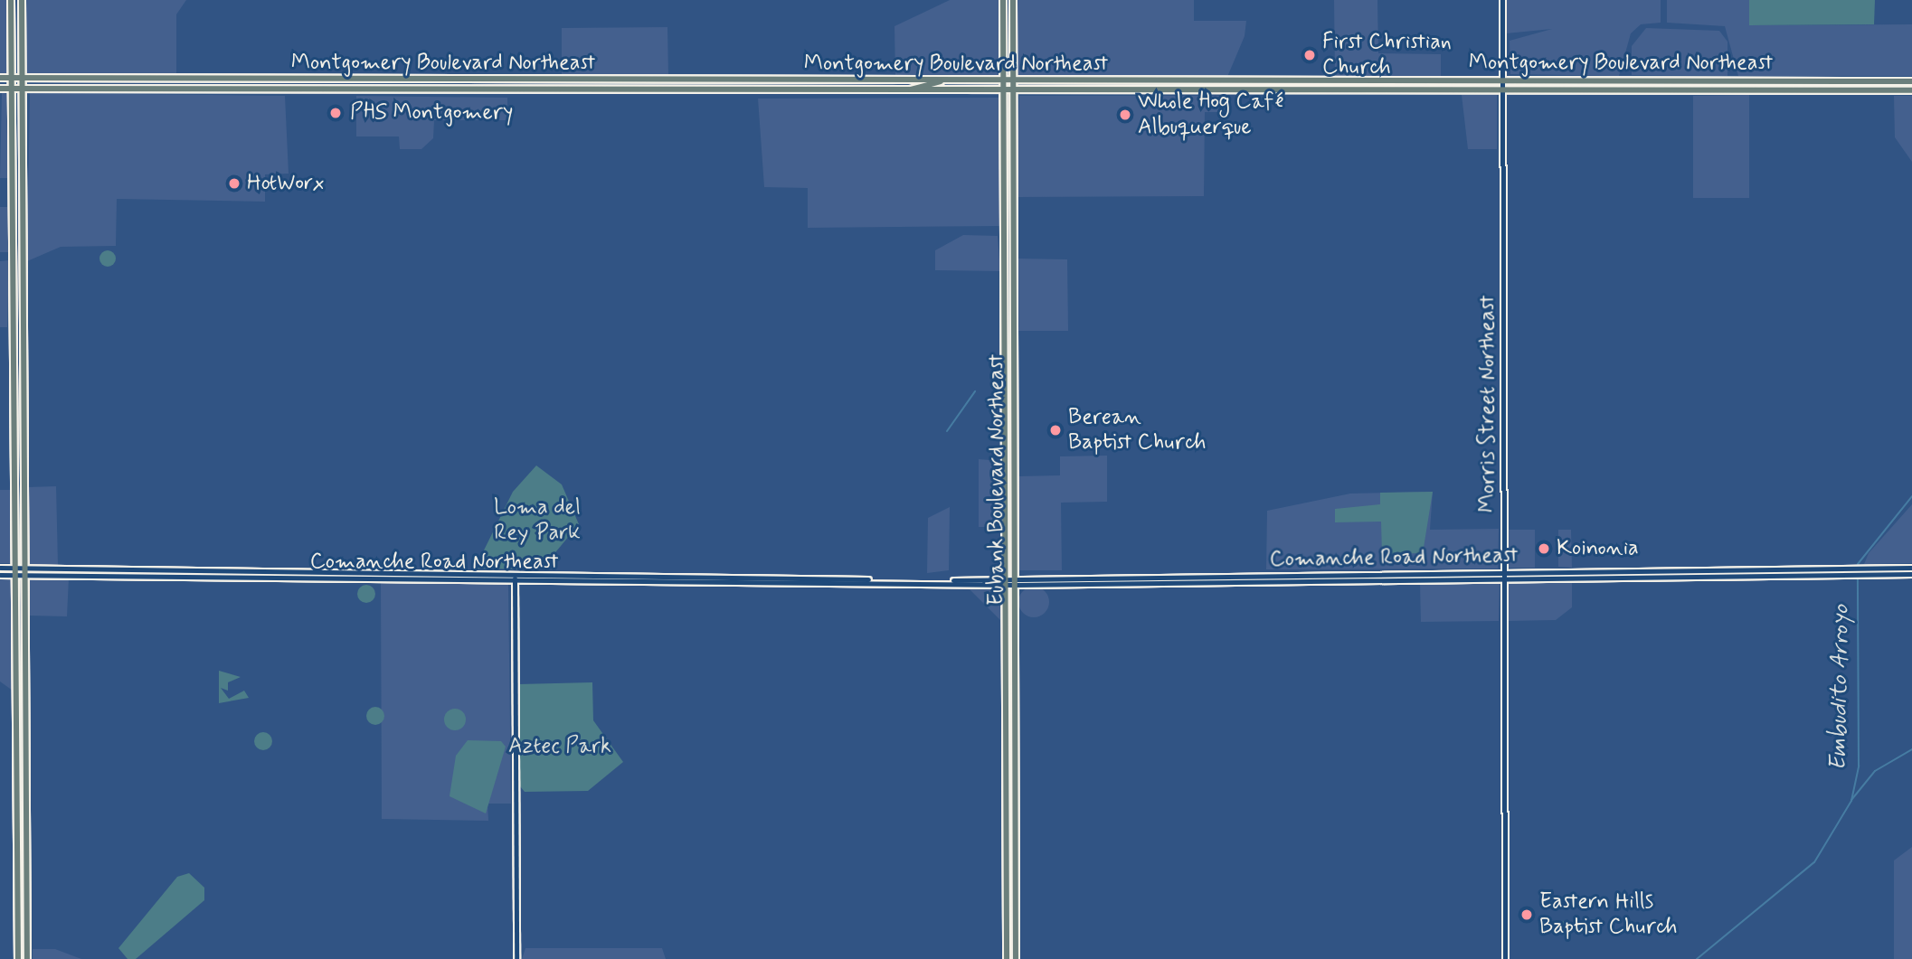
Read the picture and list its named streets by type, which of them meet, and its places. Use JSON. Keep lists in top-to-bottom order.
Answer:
{
  "streets": {
    "main road": ["Montgomery Boulevard Northeast", "Eubank Boulevard Northeast"],
    "street": ["Morris Street Northeast", "Comanche Road Northeast"]
  },
  "crossings": [
    ["Montgomery Boulevard Northeast", "Morris Street Northeast"],
    ["Montgomery Boulevard Northeast", "Eubank Boulevard Northeast"],
    ["Morris Street Northeast", "Comanche Road Northeast"],
    ["Eubank Boulevard Northeast", "Comanche Road Northeast"]
  ],
  "water": ["Embudito Arroyo"],
  "parks": ["Loma del Rey Park", "Aztec Park"],
  "places": [
    "First Christian Church",
    "PHS Montgomery",
    "Whole Hog Café Albuquerque",
    "HotWorx",
    "Berean Baptist Church",
    "Koinonia",
    "Eastern Hills Baptist Church"
  ]
}
